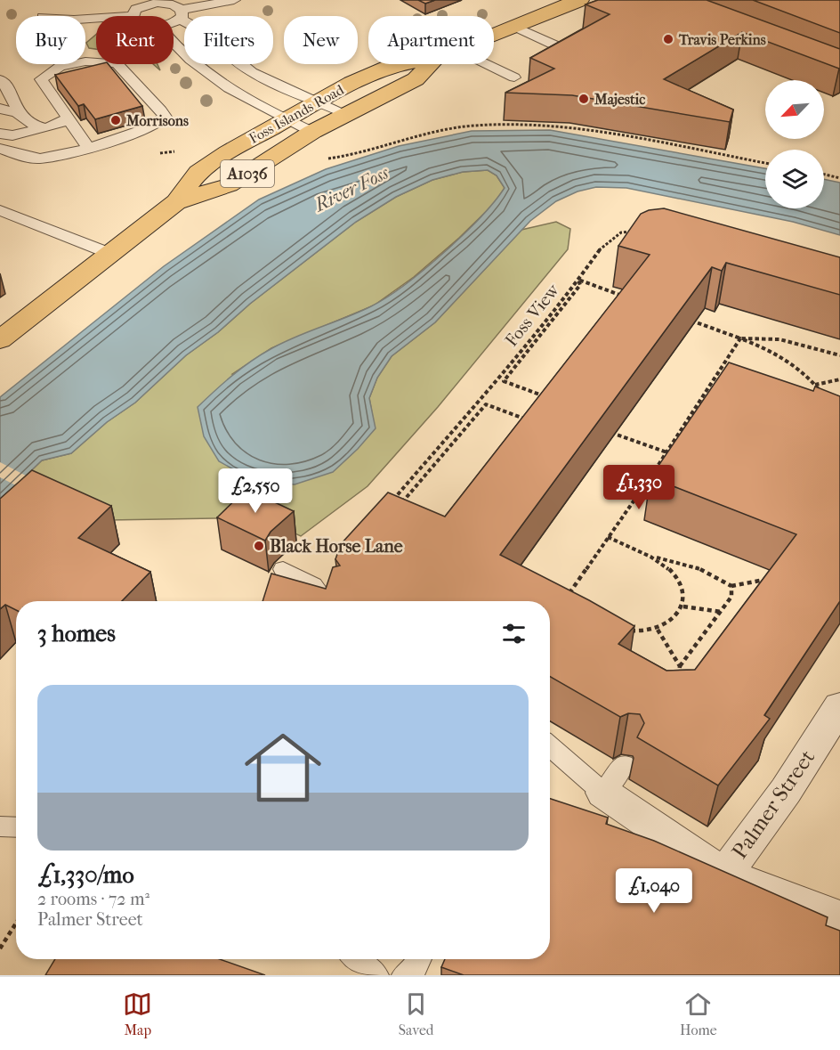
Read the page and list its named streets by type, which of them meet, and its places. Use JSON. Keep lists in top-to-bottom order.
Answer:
{
  "streets": {
    "main road": ["Foss Islands Road", "A1036"],
    "street": ["Palmer Street"],
    "path": ["Foss View"]
  },
  "water": ["River Foss"],
  "places": [
    "Travis Perkins",
    "Majestic",
    "Morrisons",
    "Black Horse Lane"
  ],
  "north": "bottom left",
  "page": {
    "chip": [
      "Buy",
      "Rent",
      "Filters",
      "New",
      "Apartment"
    ],
    "price": ["£1,330", "£2,550", "£1,040"],
    "heading": "3 homes",
    "list": [
      {
        "name": "£1,330/mo",
        "note": "2 rooms · 72 m² · Palmer Street"
      }
    ],
    "tabs": ["Map", "Saved", "Home"]
  }
}
